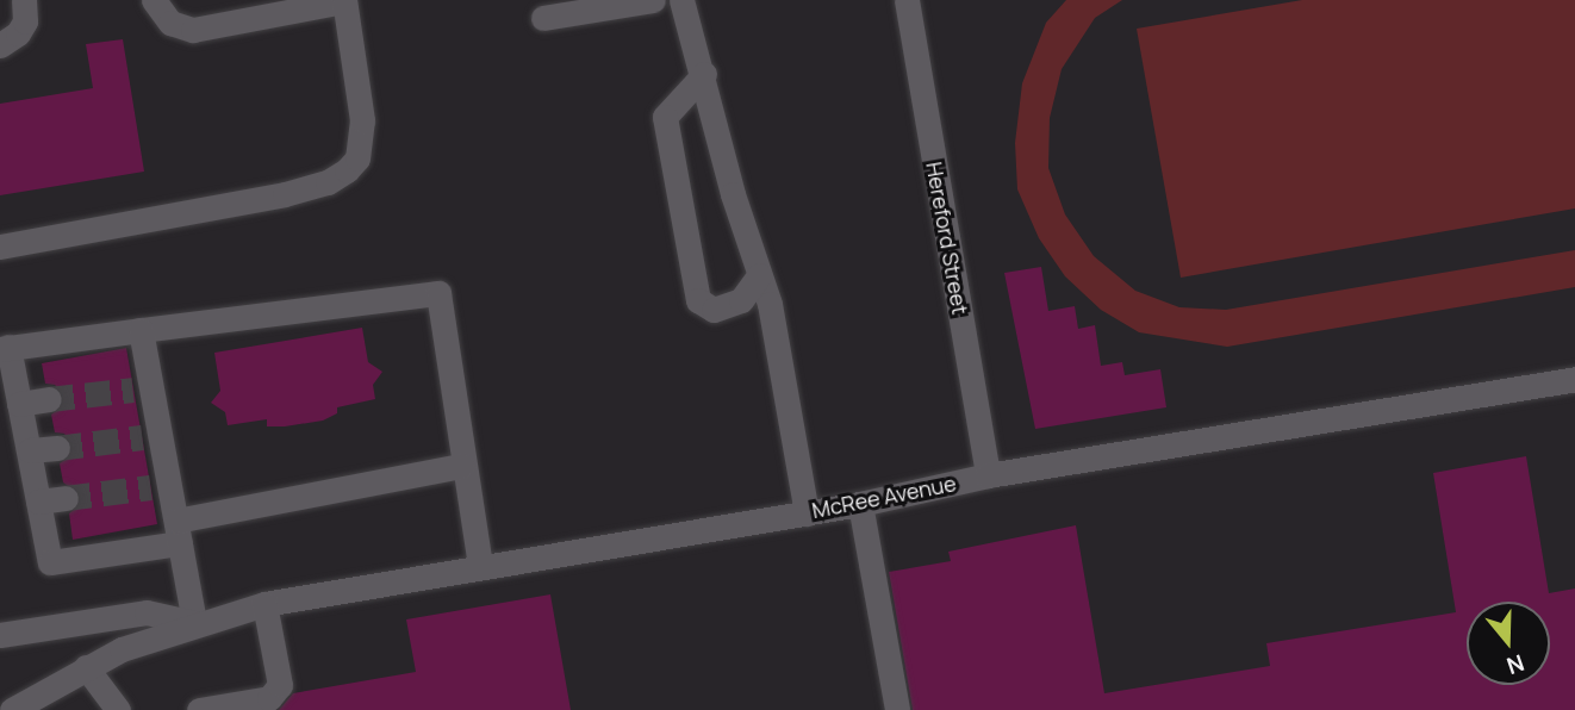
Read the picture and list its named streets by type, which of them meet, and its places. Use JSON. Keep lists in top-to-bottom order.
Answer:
{
  "streets": {
    "street": ["Hereford Street", "McRee Avenue"]
  },
  "crossings": [
    ["Hereford Street", "McRee Avenue"]
  ],
  "north": "bottom"
}
